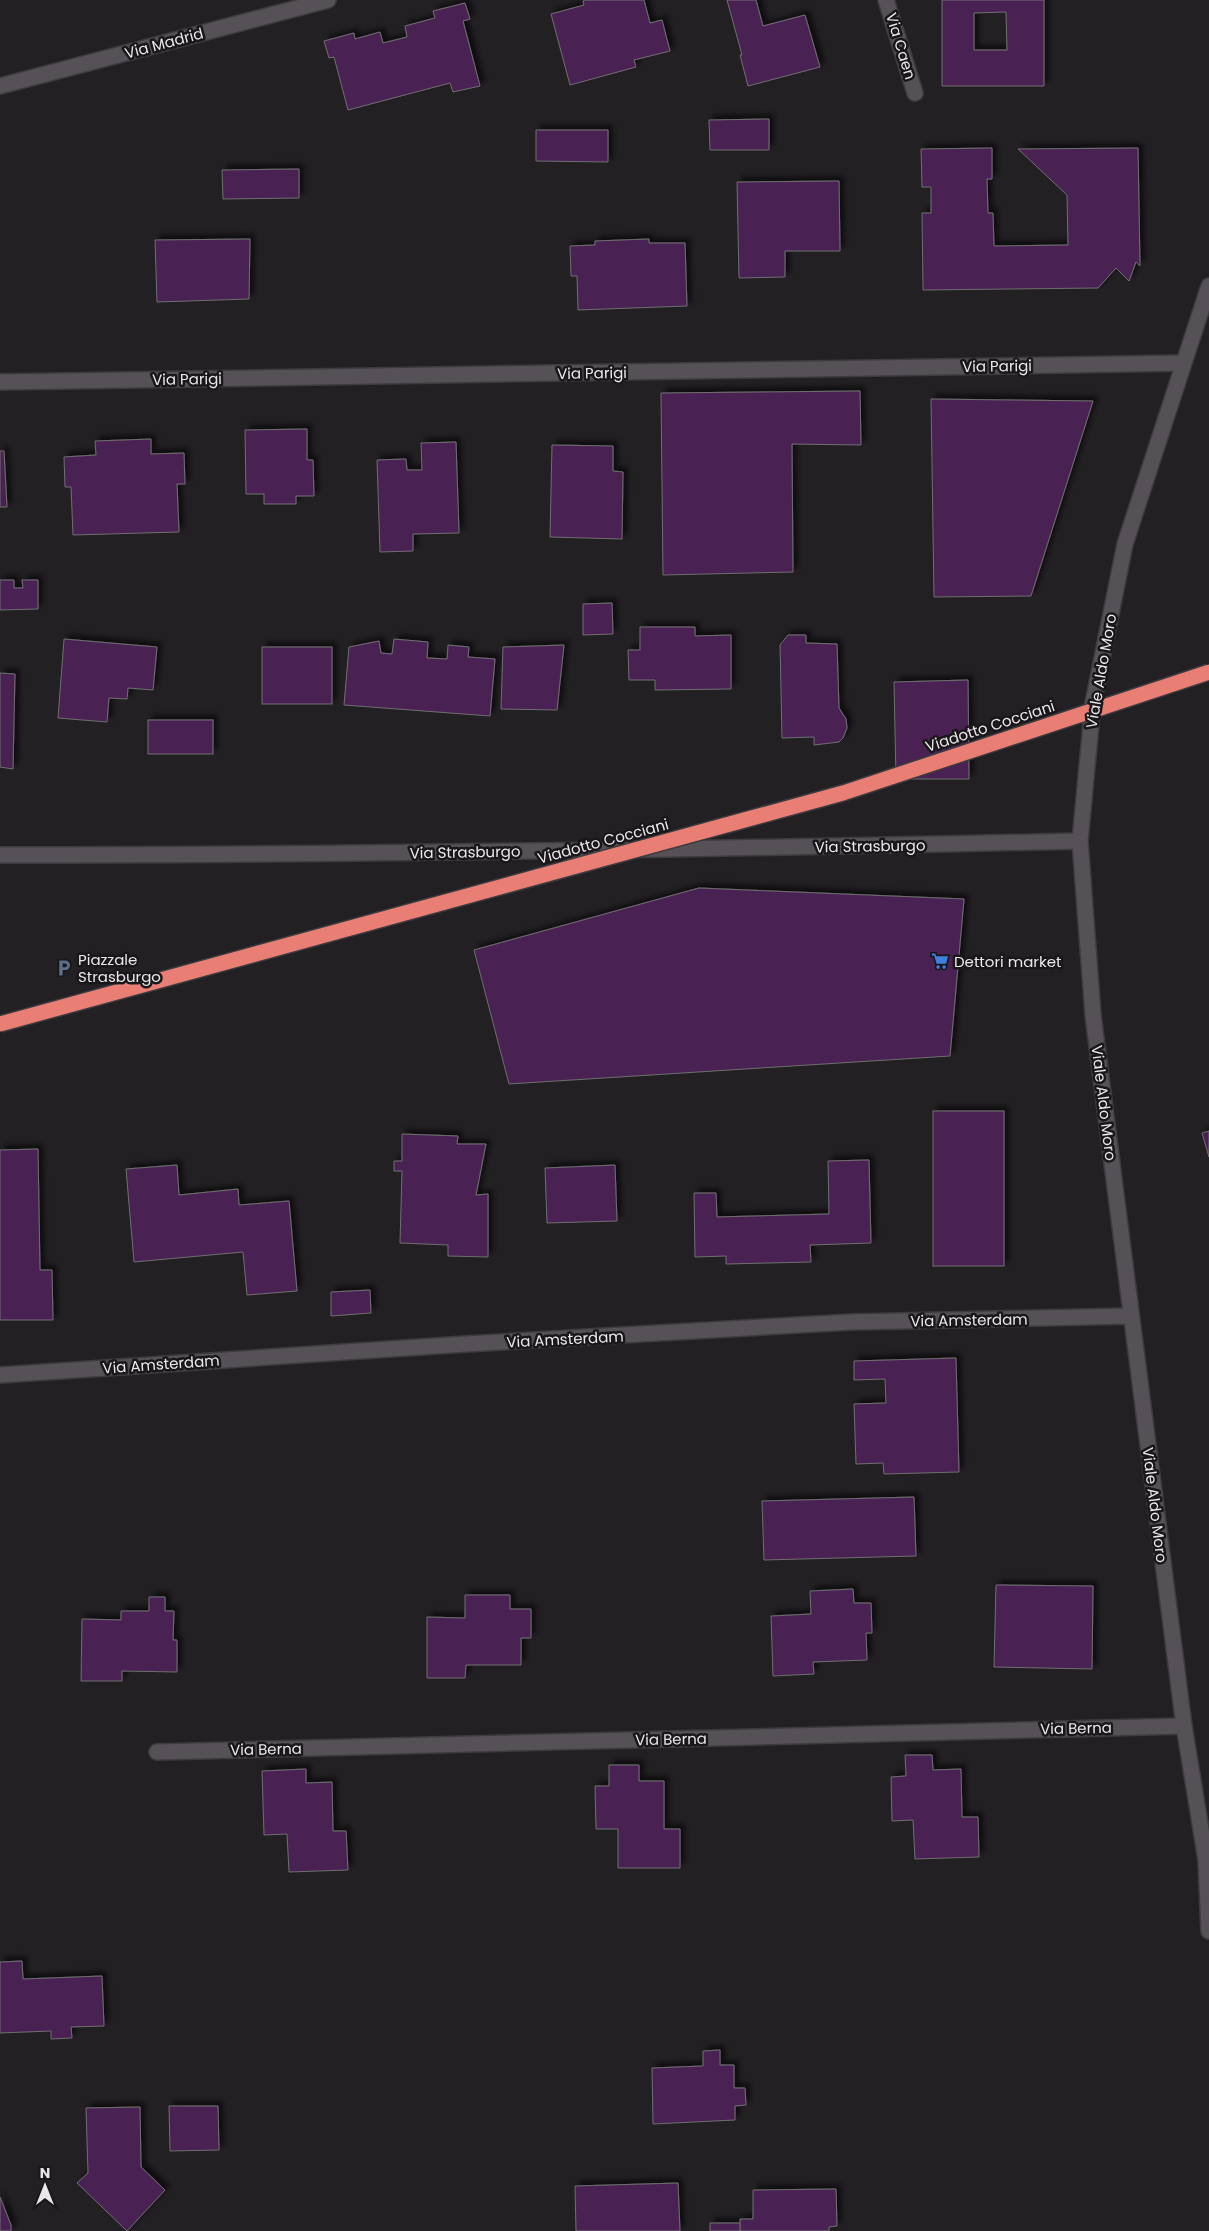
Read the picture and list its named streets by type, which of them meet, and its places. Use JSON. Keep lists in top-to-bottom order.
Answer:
{
  "streets": {
    "highway": ["Viadotto Cocciani"],
    "street": [
      "Via Madrid",
      "Via Caen",
      "Via Parigi",
      "Viale Aldo Moro",
      "Via Strasburgo",
      "Via Amsterdam",
      "Via Berna"
    ]
  },
  "crossings": [
    ["Via Parigi", "Viale Aldo Moro"],
    ["Viale Aldo Moro", "Via Strasburgo"],
    ["Viale Aldo Moro", "Via Amsterdam"],
    ["Viale Aldo Moro", "Via Berna"]
  ],
  "places": {
    "supermarket": ["Dettori market"],
    "parking": ["Piazzale Strasburgo"]
  },
  "north": "top"
}
